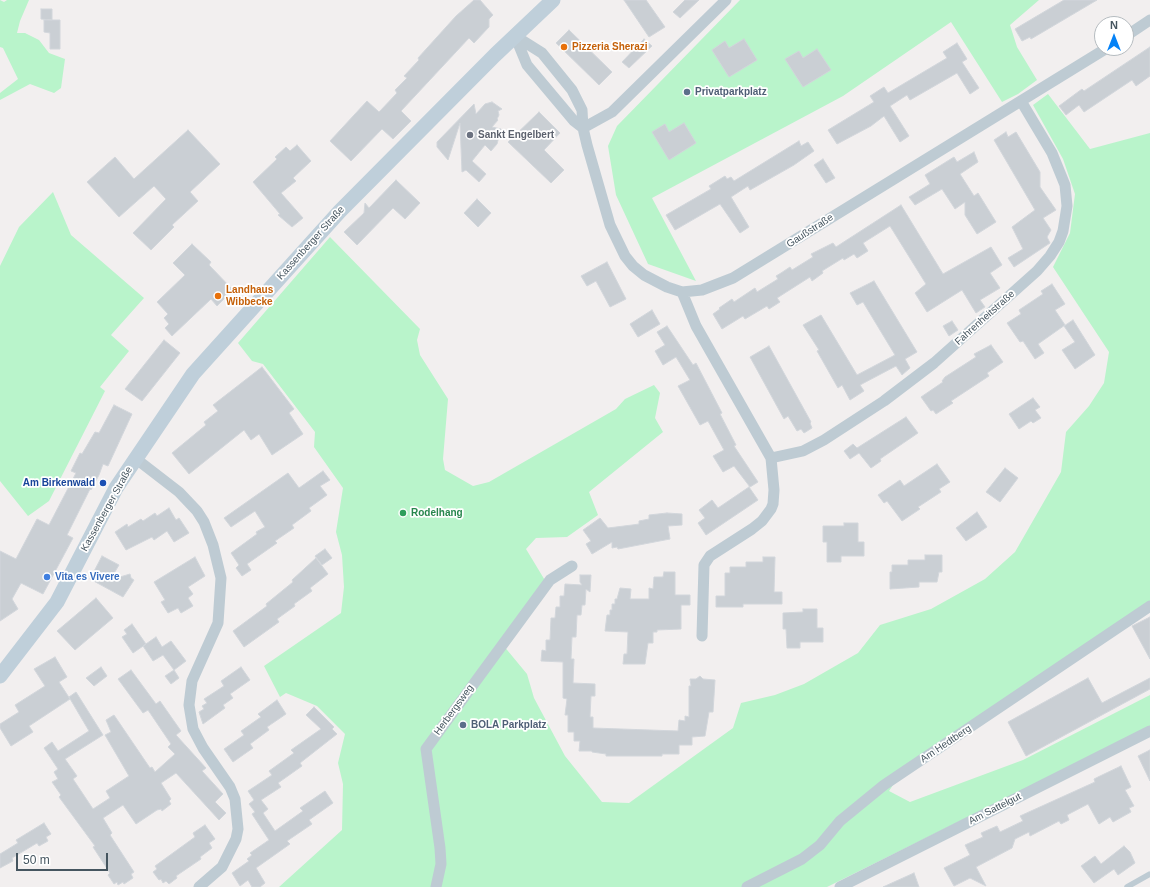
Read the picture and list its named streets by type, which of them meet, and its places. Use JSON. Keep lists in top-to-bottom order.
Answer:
{
  "streets": {
    "street": [
      "Gaußstraße",
      "Kassenberger Straße",
      "Fahrenheitstraße",
      "Herbergsweg",
      "Am Hedtberg",
      "Am Sattelgut"
    ]
  },
  "crossings": [
    ["Gaußstraße", "Kassenberger Straße"],
    ["Gaußstraße", "Fahrenheitstraße"]
  ],
  "places": [
    "Pizzeria Sherazi",
    "Privatparkplatz",
    "Sankt Engelbert",
    "Landhaus Wibbecke",
    "Am Birkenwald",
    "Rodelhang",
    "Vita es Vivere",
    "BOLA Parkplatz"
  ],
  "scale_bar": "50 m",
  "north": "top"
}
